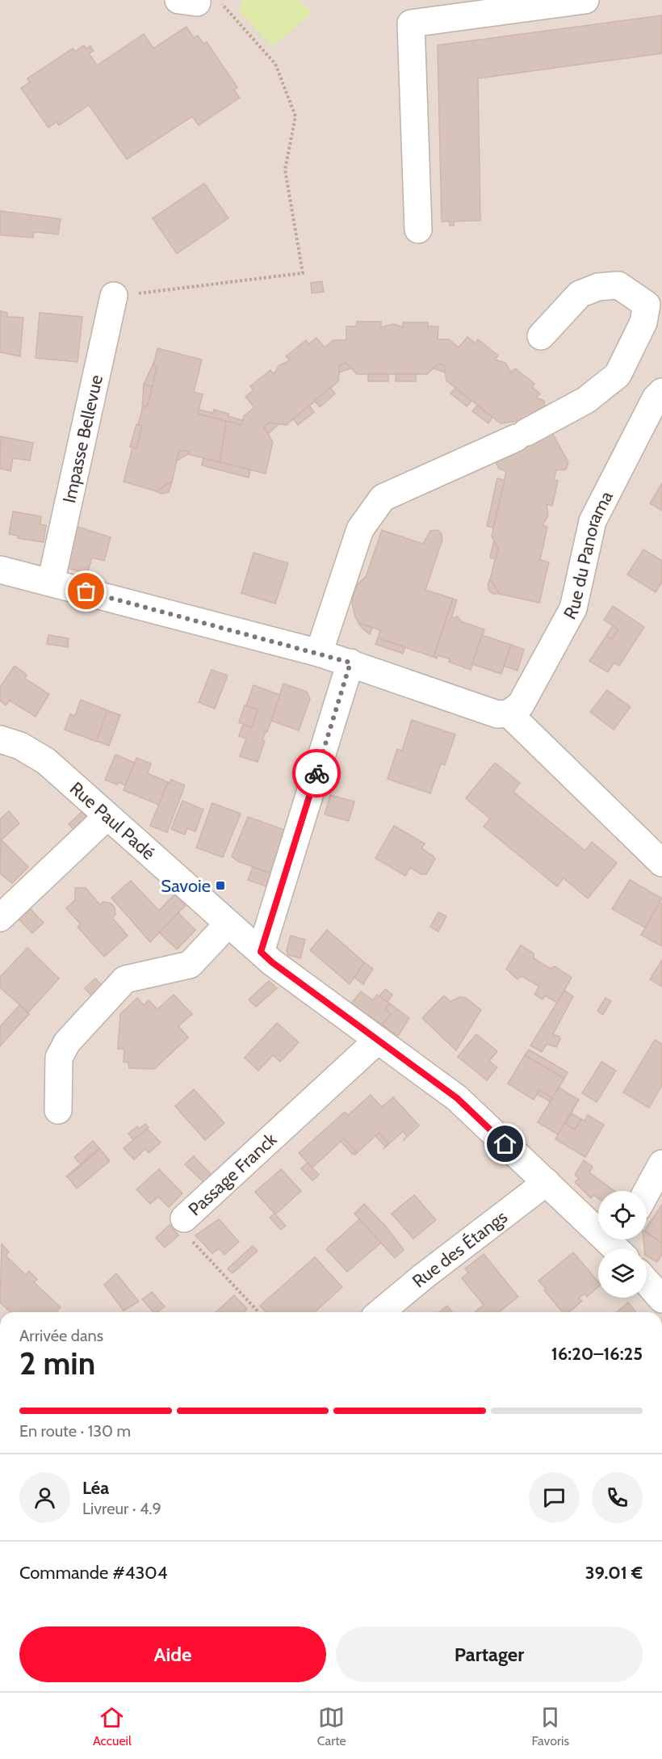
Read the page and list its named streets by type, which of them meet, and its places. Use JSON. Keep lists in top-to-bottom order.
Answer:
{
  "streets": {
    "street": [
      "Impasse Bellevue",
      "Rue du Panorama",
      "Rue Paul Padé",
      "Passage Franck",
      "Rue des Étangs"
    ]
  },
  "crossings": [
    ["Rue Paul Padé", "Passage Franck"],
    ["Rue Paul Padé", "Rue des Étangs"]
  ],
  "places": {
    "transit": ["Savoie"]
  },
  "page": {
    "heading": ["2 min", "Arrivée dans", "16:20–16:25"],
    "panel": [
      "Léa",
      "Livreur · 4.9",
      "Commande #4304",
      "39.01 €"
    ],
    "bar": "En route · 130 m",
    "buttons": ["Aide", "Partager"],
    "tabs": ["Accueil", "Carte", "Favoris"]
  }
}
